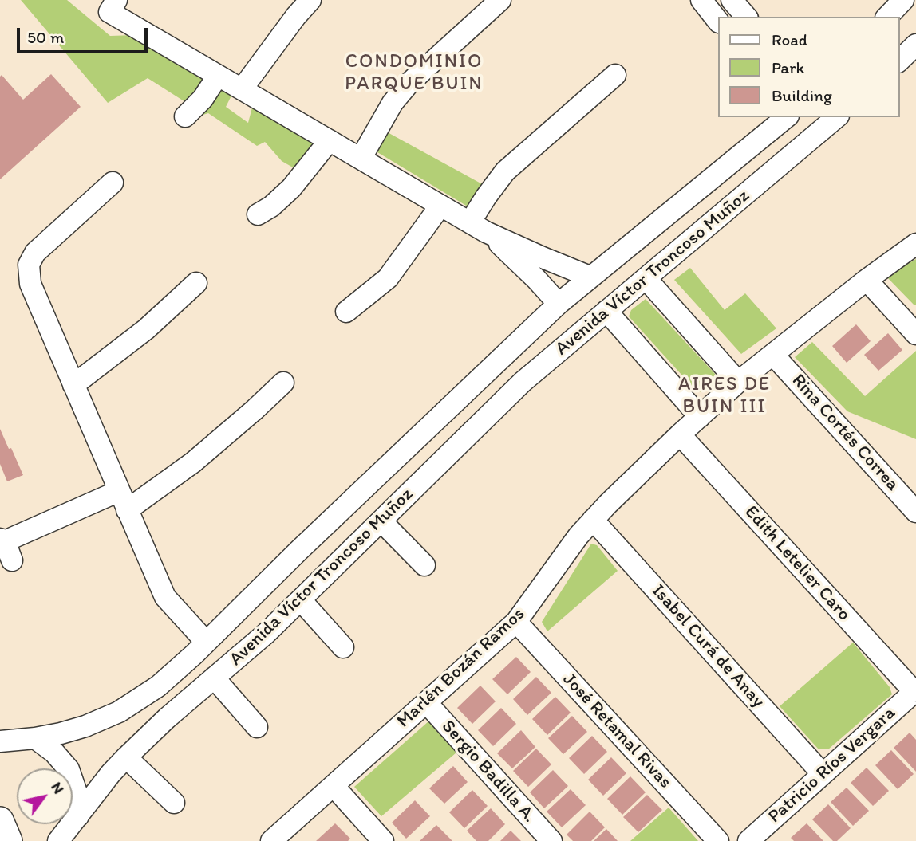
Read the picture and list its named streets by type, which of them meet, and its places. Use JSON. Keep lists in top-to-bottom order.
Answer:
{
  "streets": {
    "street": [
      "Avenida Víctor Troncoso Muñoz",
      "Rina Cortés Correa",
      "Edith Letelier Caro",
      "Isabel Curá de Anay",
      "Marlén Bozán Ramos",
      "José Retamal Rivas",
      "Patricio Ríos Vergara",
      "Sergio Badilla A."
    ]
  },
  "crossings": [
    ["Rina Cortés Correa", "Marlén Bozán Ramos"],
    ["Edith Letelier Caro", "Marlén Bozán Ramos"],
    ["Edith Letelier Caro", "Patricio Ríos Vergara"],
    ["Isabel Curá de Anay", "Marlén Bozán Ramos"],
    ["Isabel Curá de Anay", "Patricio Ríos Vergara"],
    ["Marlén Bozán Ramos", "José Retamal Rivas"],
    ["Marlén Bozán Ramos", "Sergio Badilla A."]
  ],
  "districts": ["CONDOMINIO PARQUE BUIN", "AIRES DE BUIN III"],
  "legend": ["Road", "Park", "Building"],
  "scale_bar": "50 m",
  "north": "top right"
}
